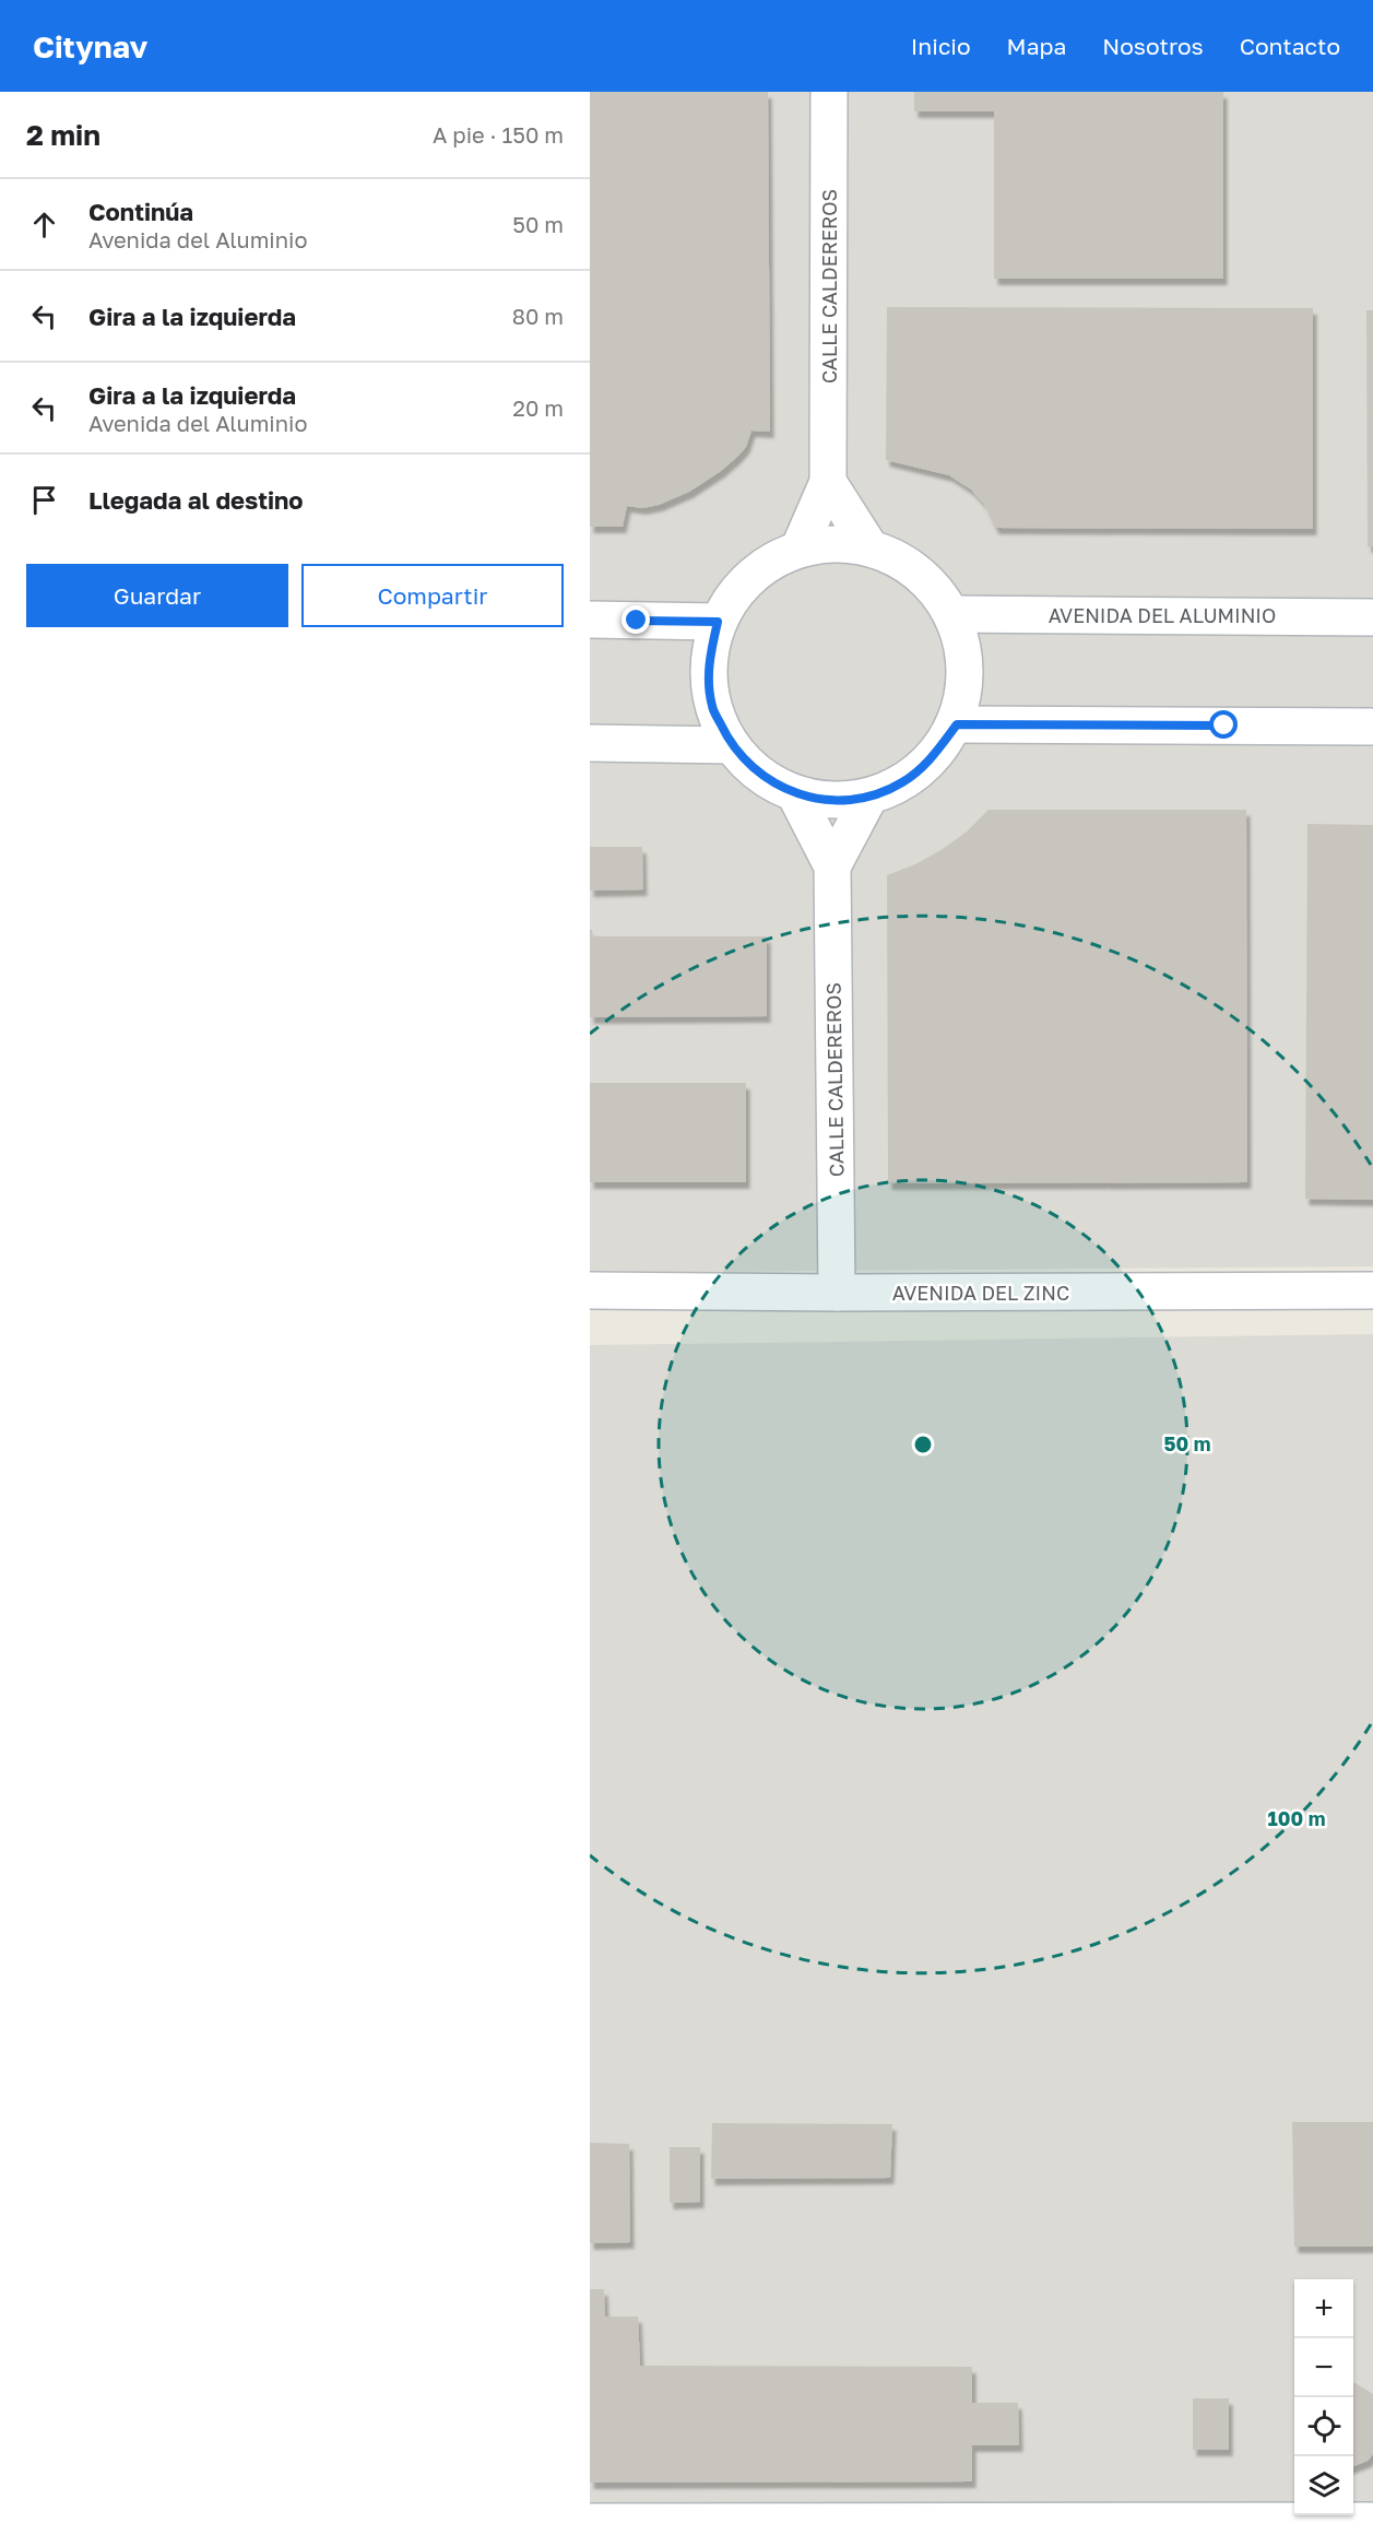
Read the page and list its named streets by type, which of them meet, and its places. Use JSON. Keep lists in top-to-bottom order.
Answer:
{
  "streets": {
    "street": ["CALLE CALDEREROS", "AVENIDA DEL ALUMINIO", "AVENIDA DEL ZINC"]
  },
  "crossings": [
    ["CALLE CALDEREROS", "AVENIDA DEL ZINC"]
  ],
  "page": {
    "header": "Citynav",
    "nav": [
      "Inicio",
      "Mapa",
      "Nosotros",
      "Contacto"
    ],
    "heading": ["2 min", "A pie · 150 m"],
    "list": [
      ["Continúa", "Avenida del Aluminio", "50 m"],
      ["Gira a la izquierda", "80 m"],
      ["Gira a la izquierda", "Avenida del Aluminio", "20 m"],
      "Llegada al destino"
    ],
    "buttons": ["Guardar", "Compartir"],
    "map_buttons": ["+", "−"]
  },
  "rings": ["50 m", "100 m"]
}
